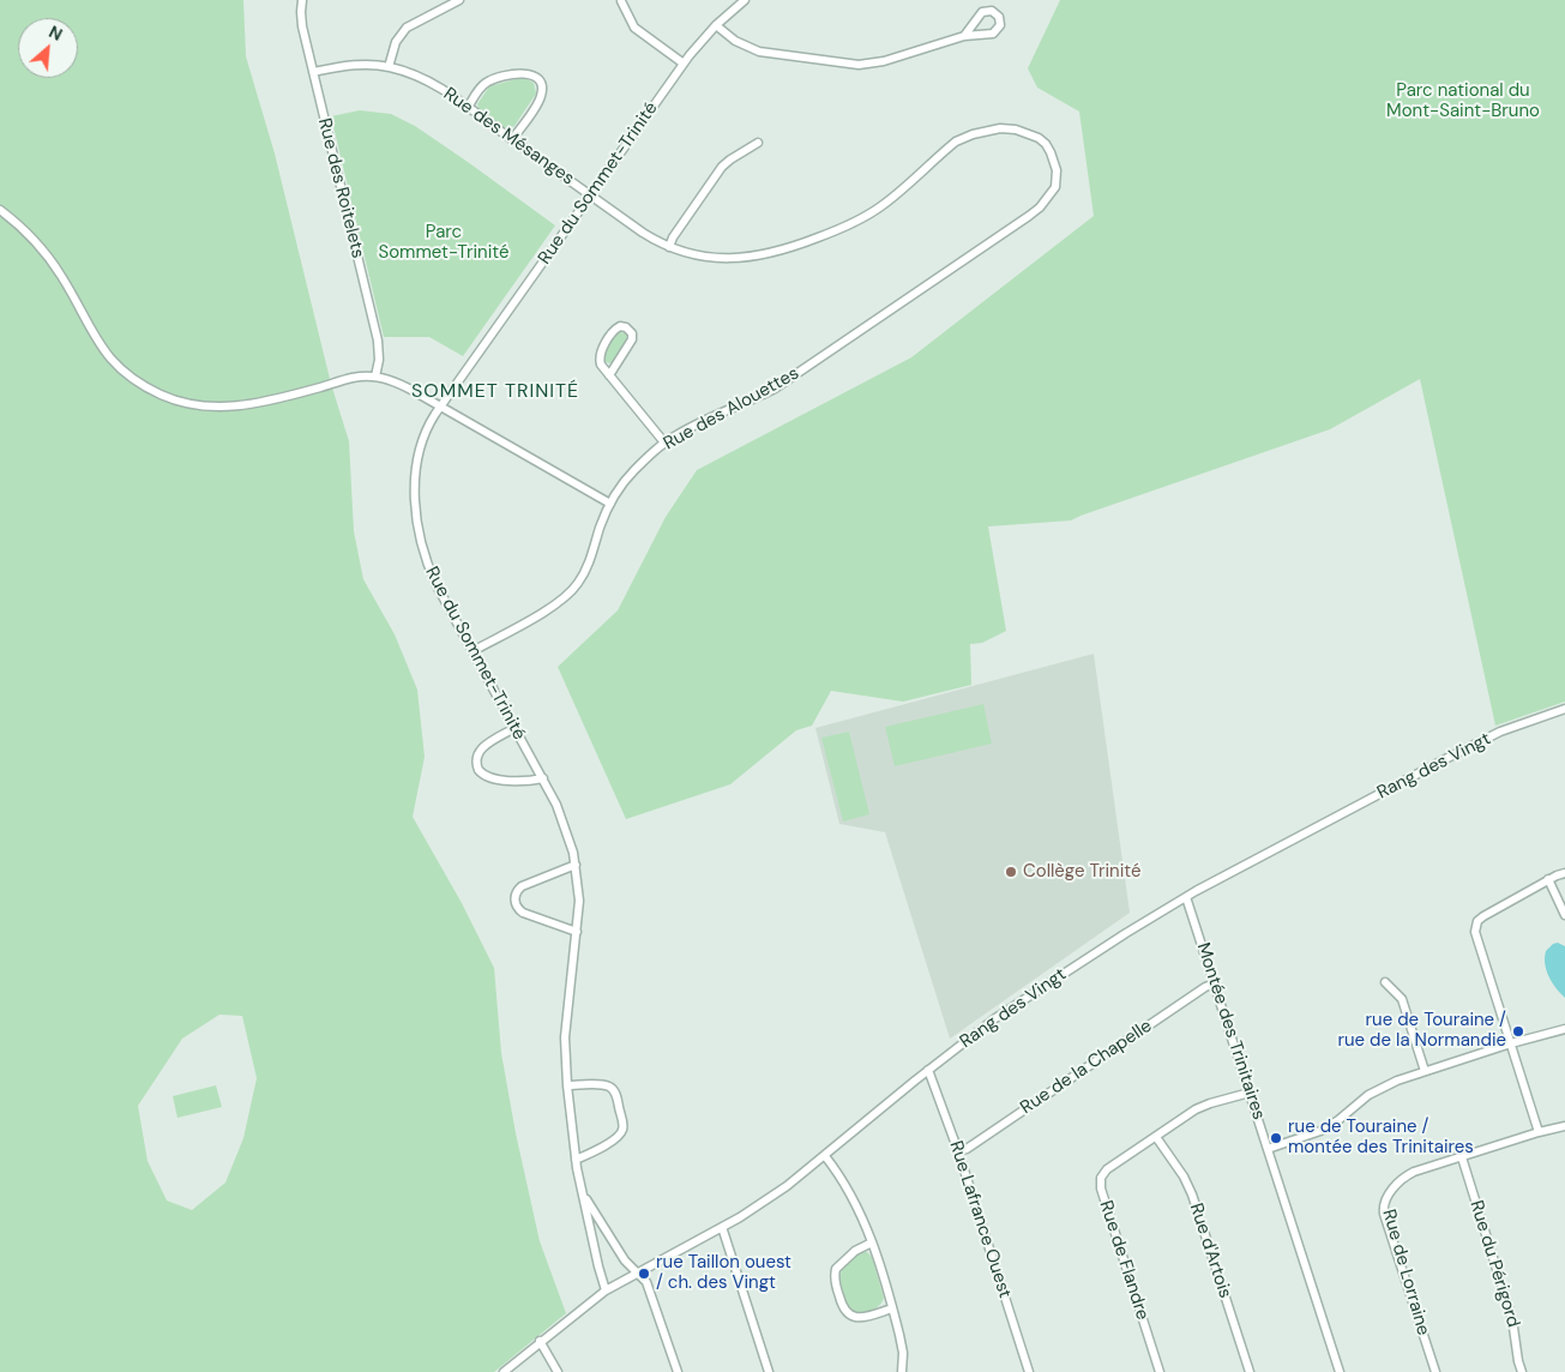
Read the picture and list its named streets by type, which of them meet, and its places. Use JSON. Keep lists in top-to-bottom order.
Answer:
{
  "streets": {
    "street": [
      "Rue des Mésanges",
      "Rue du Sommet-Trinité",
      "Rue des Roitelets",
      "Rue des Alouettes",
      "Rang des Vingt",
      "Montée des Trinitaires",
      "Rue de la Chapelle",
      "Rue Lafrance Ouest",
      "Rue d'Artois",
      "Rue de Flandre",
      "Rue du Périgord",
      "Rue de Lorraine"
    ]
  },
  "crossings": [
    ["Rue des Mésanges", "Rue du Sommet-Trinité"],
    ["Rue des Mésanges", "Rue des Roitelets"],
    ["Rue des Mésanges", "Rue des Alouettes"],
    ["Rue du Sommet-Trinité", "Rue des Alouettes"],
    ["Rue du Sommet-Trinité", "Rang des Vingt"],
    ["Rang des Vingt", "Montée des Trinitaires"],
    ["Rang des Vingt", "Rue Lafrance Ouest"],
    ["Montée des Trinitaires", "Rue de la Chapelle"],
    ["Montée des Trinitaires", "Rue de Flandre"],
    ["Rue de la Chapelle", "Rue Lafrance Ouest"],
    ["Rue d'Artois", "Rue de Flandre"],
    ["Rue du Périgord", "Rue de Lorraine"]
  ],
  "districts": ["SOMMET TRINITÉ"],
  "parks": ["Parc national du Mont-Saint-Bruno", "Parc Sommet-Trinité"],
  "places": [
    "Collège Trinité",
    "rue de Touraine / rue de la Normandie",
    "rue de Touraine / montée des Trinitaires",
    "rue Taillon ouest / ch. des Vingt"
  ],
  "north": "top right"
}
